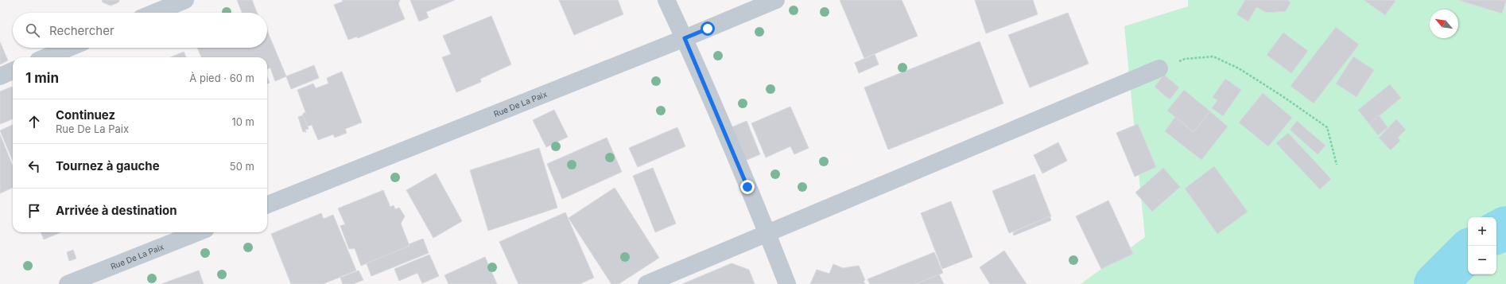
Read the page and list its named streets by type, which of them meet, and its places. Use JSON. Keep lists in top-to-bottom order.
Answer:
{
  "streets": {
    "street": ["Rue De La Paix"]
  },
  "north": "top left",
  "page": {
    "search": "Rechercher",
    "heading": ["1 min", "À pied · 60 m"],
    "list": [
      ["Continuez", "Rue De La Paix", "10 m"],
      ["Tournez à gauche", "50 m"],
      "Arrivée à destination"
    ],
    "map_buttons": ["+", "−"]
  }
}
